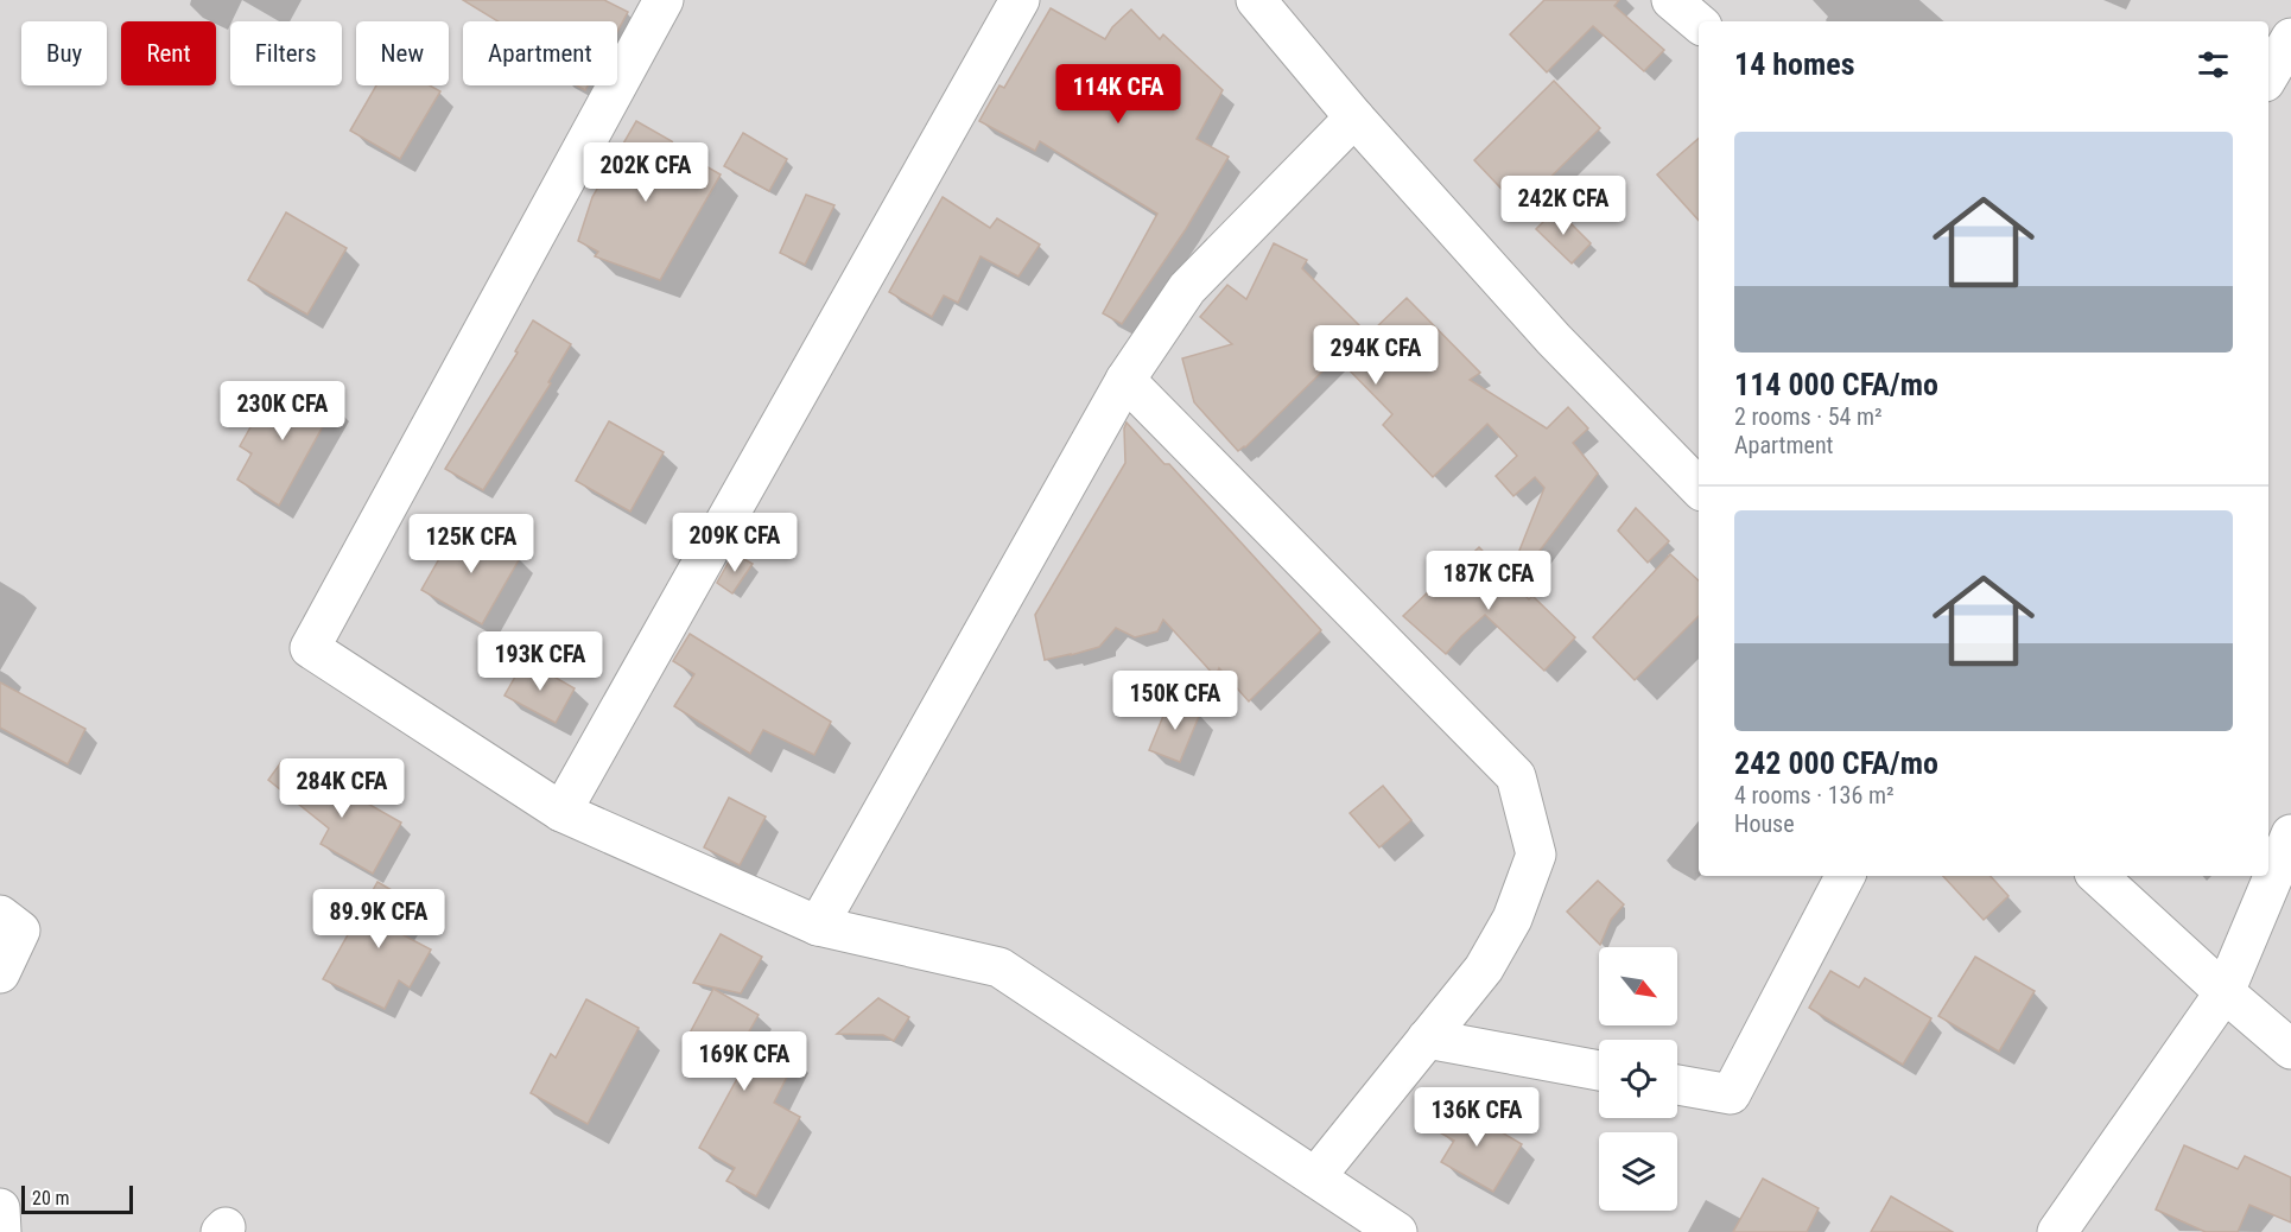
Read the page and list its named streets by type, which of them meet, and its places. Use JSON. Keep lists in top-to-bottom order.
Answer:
{
  "scale_bar": "20 m",
  "north": "bottom right",
  "page": {
    "chip": [
      "Buy",
      "Rent",
      "Filters",
      "New",
      "Apartment"
    ],
    "heading": "14 homes",
    "price": [
      "114K CFA",
      "202K CFA",
      "242K CFA",
      "294K CFA",
      "230K CFA",
      "209K CFA",
      "125K CFA",
      "187K CFA",
      "193K CFA",
      "150K CFA",
      "284K CFA",
      "89.9K CFA",
      "169K CFA",
      "136K CFA"
    ],
    "list": [
      {
        "name": "114 000 CFA/mo",
        "note": "2 rooms · 54 m² · Apartment"
      },
      {
        "name": "242 000 CFA/mo",
        "note": "4 rooms · 136 m² · House"
      }
    ],
    "scale": "20 m"
  }
}
